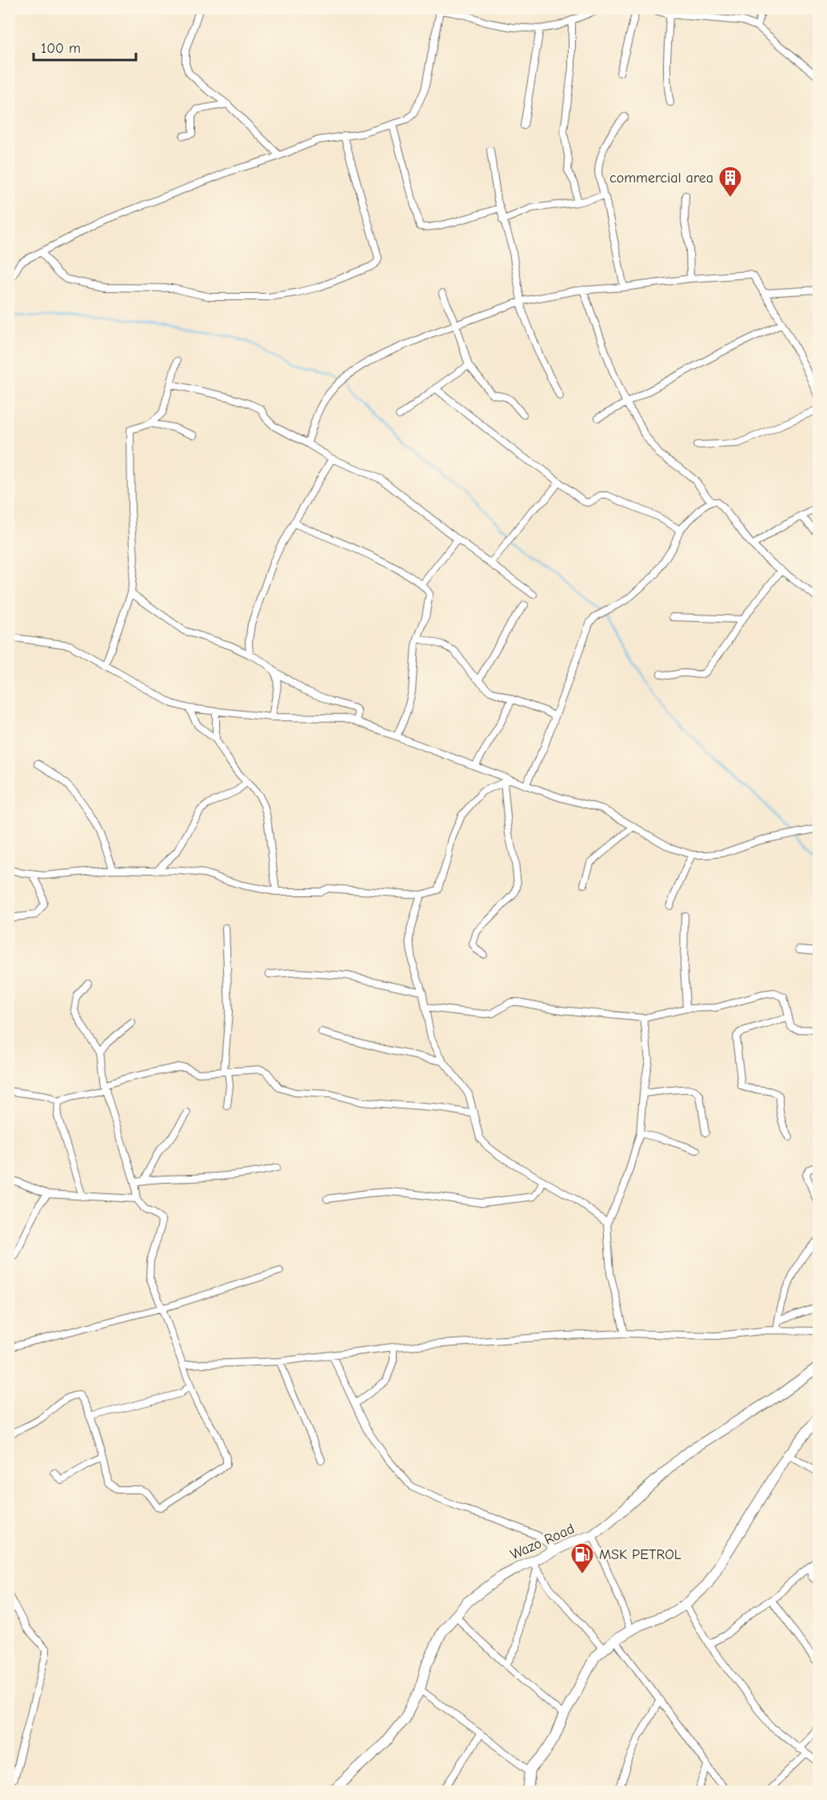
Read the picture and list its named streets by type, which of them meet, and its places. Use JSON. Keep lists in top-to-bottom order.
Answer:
{
  "streets": {
    "main road": ["Wazo Road"]
  },
  "places": {
    "building": ["commercial area"],
    "fuel station": ["MSK PETROL"]
  },
  "scale_bar": "100 m"
}
